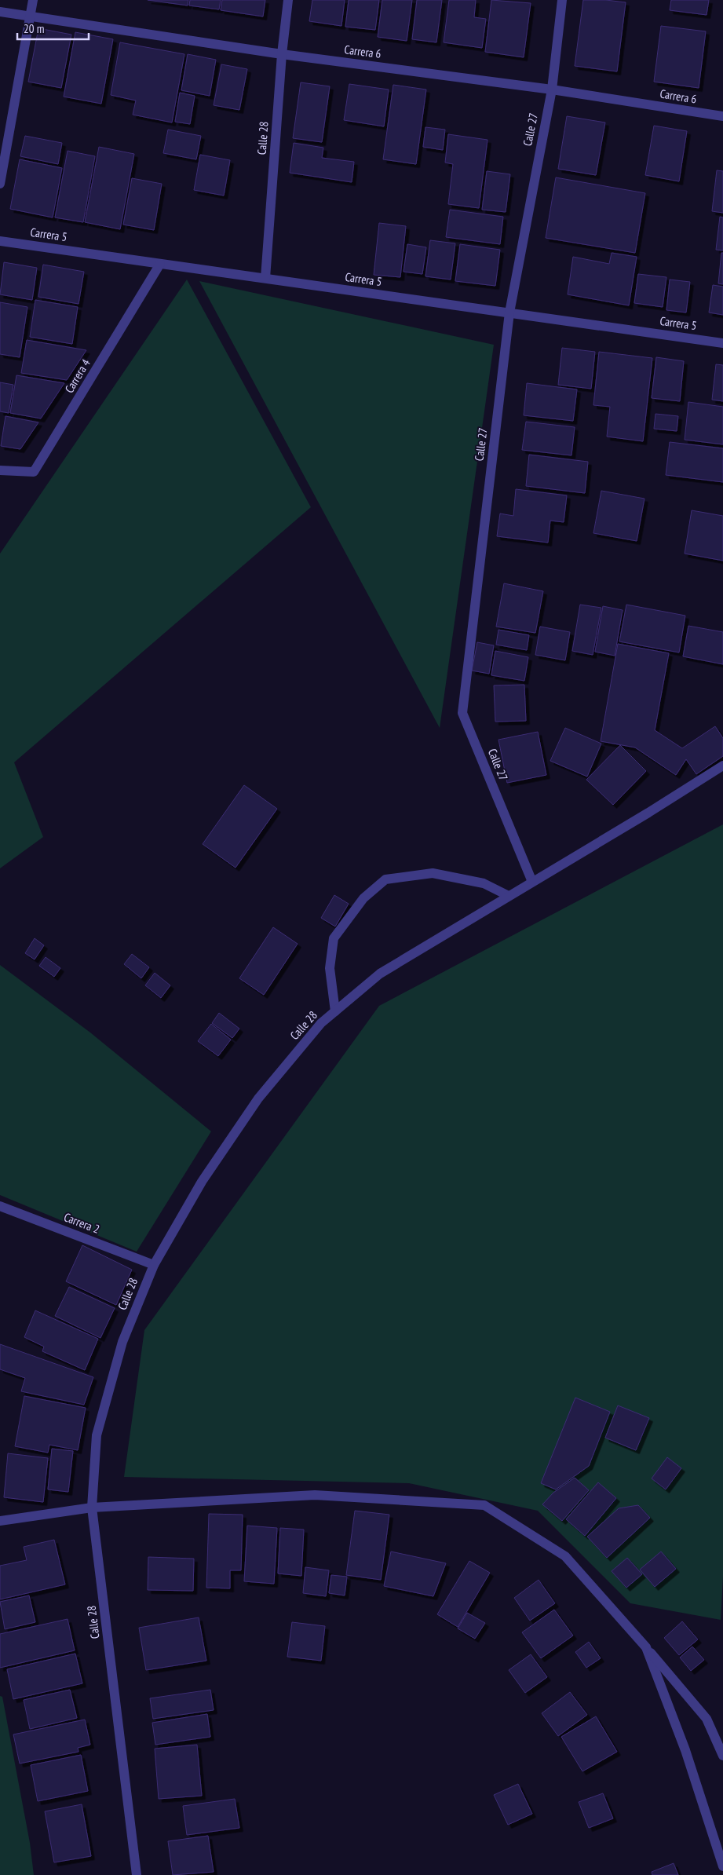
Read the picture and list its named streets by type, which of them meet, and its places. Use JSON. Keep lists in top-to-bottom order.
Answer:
{
  "streets": {
    "street": [
      "Carrera 6",
      "Calle 27",
      "Calle 28",
      "Carrera 5",
      "Carrera 4",
      "Carrera 2"
    ]
  },
  "crossings": [
    ["Carrera 6", "Calle 27"],
    ["Carrera 6", "Calle 28"],
    ["Calle 27", "Calle 28"],
    ["Calle 27", "Carrera 5"],
    ["Calle 28", "Carrera 5"],
    ["Calle 28", "Carrera 2"],
    ["Carrera 5", "Carrera 4"]
  ],
  "scale_bar": "20 m"
}
